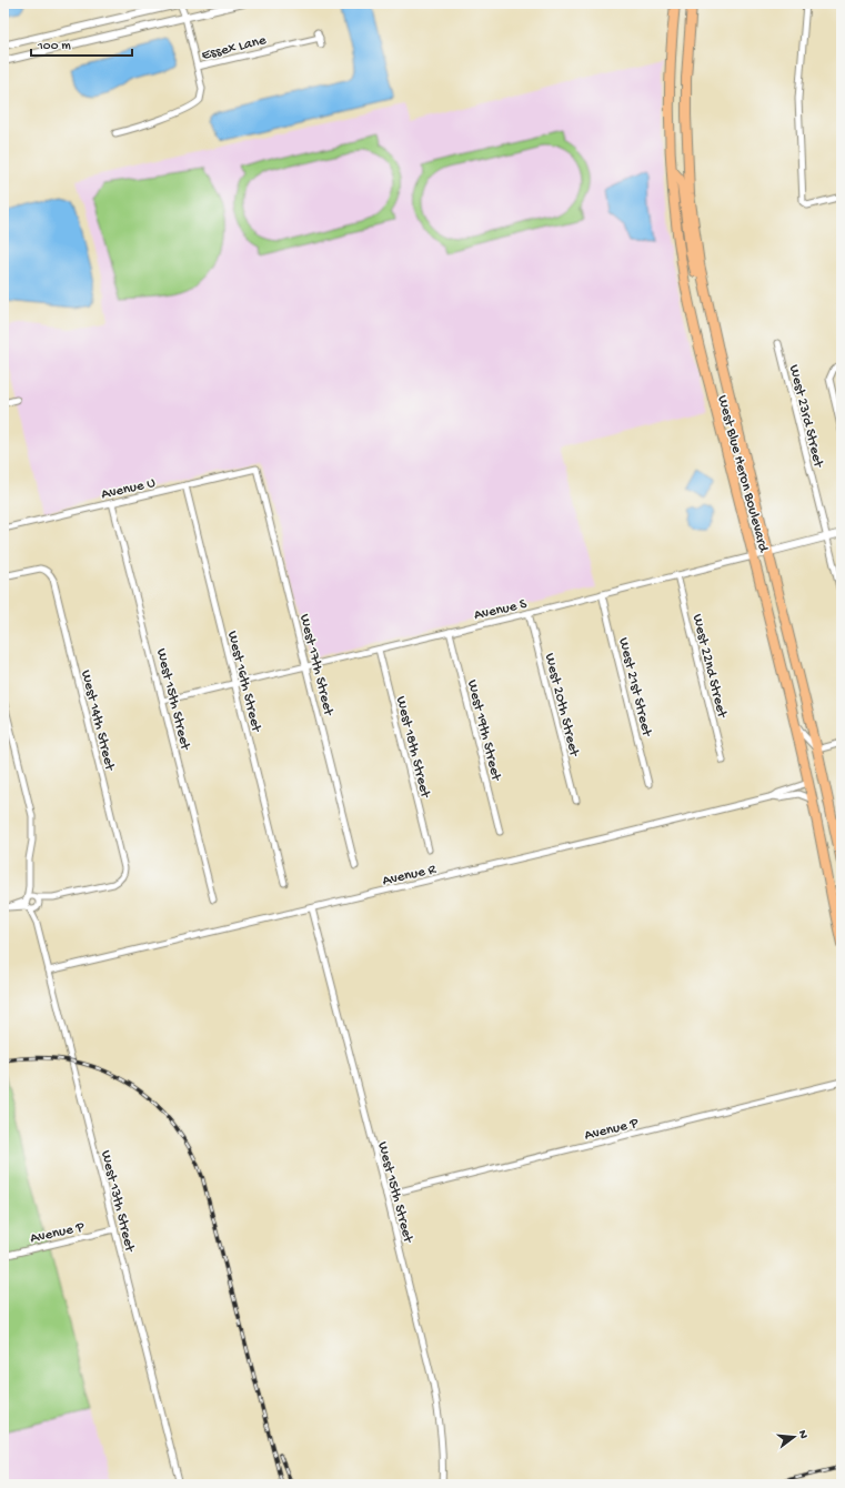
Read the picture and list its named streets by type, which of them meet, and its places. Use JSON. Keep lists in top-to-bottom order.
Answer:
{
  "streets": {
    "main road": ["West Blue Heron Boulevard"],
    "street": [
      "Essex Lane",
      "West 23rd Street",
      "Avenue U",
      "Avenue S",
      "West 17th Street",
      "West 22nd Street",
      "West 16th Street",
      "West 21st Street",
      "West 15th Street",
      "West 20th Street",
      "West 14th Street",
      "West 19th Street",
      "West 18th Street",
      "Avenue R",
      "Avenue P",
      "West 13th Street"
    ]
  },
  "crossings": [
    ["West 23rd Street", "Avenue S"],
    ["West Blue Heron Boulevard", "Avenue S"],
    ["West Blue Heron Boulevard", "Avenue R"],
    ["Avenue U", "West 17th Street"],
    ["Avenue U", "West 16th Street"],
    ["Avenue U", "West 15th Street"],
    ["Avenue S", "West 17th Street"],
    ["Avenue S", "West 22nd Street"],
    ["Avenue S", "West 16th Street"],
    ["Avenue S", "West 21st Street"],
    ["Avenue S", "West 15th Street"],
    ["Avenue S", "West 20th Street"],
    ["Avenue S", "West 19th Street"],
    ["Avenue S", "West 18th Street"],
    ["West 15th Street", "Avenue R"],
    ["West 15th Street", "Avenue P"],
    ["Avenue R", "West 13th Street"],
    ["Avenue P", "West 13th Street"]
  ],
  "scale_bar": "100 m",
  "north": "right"
}
